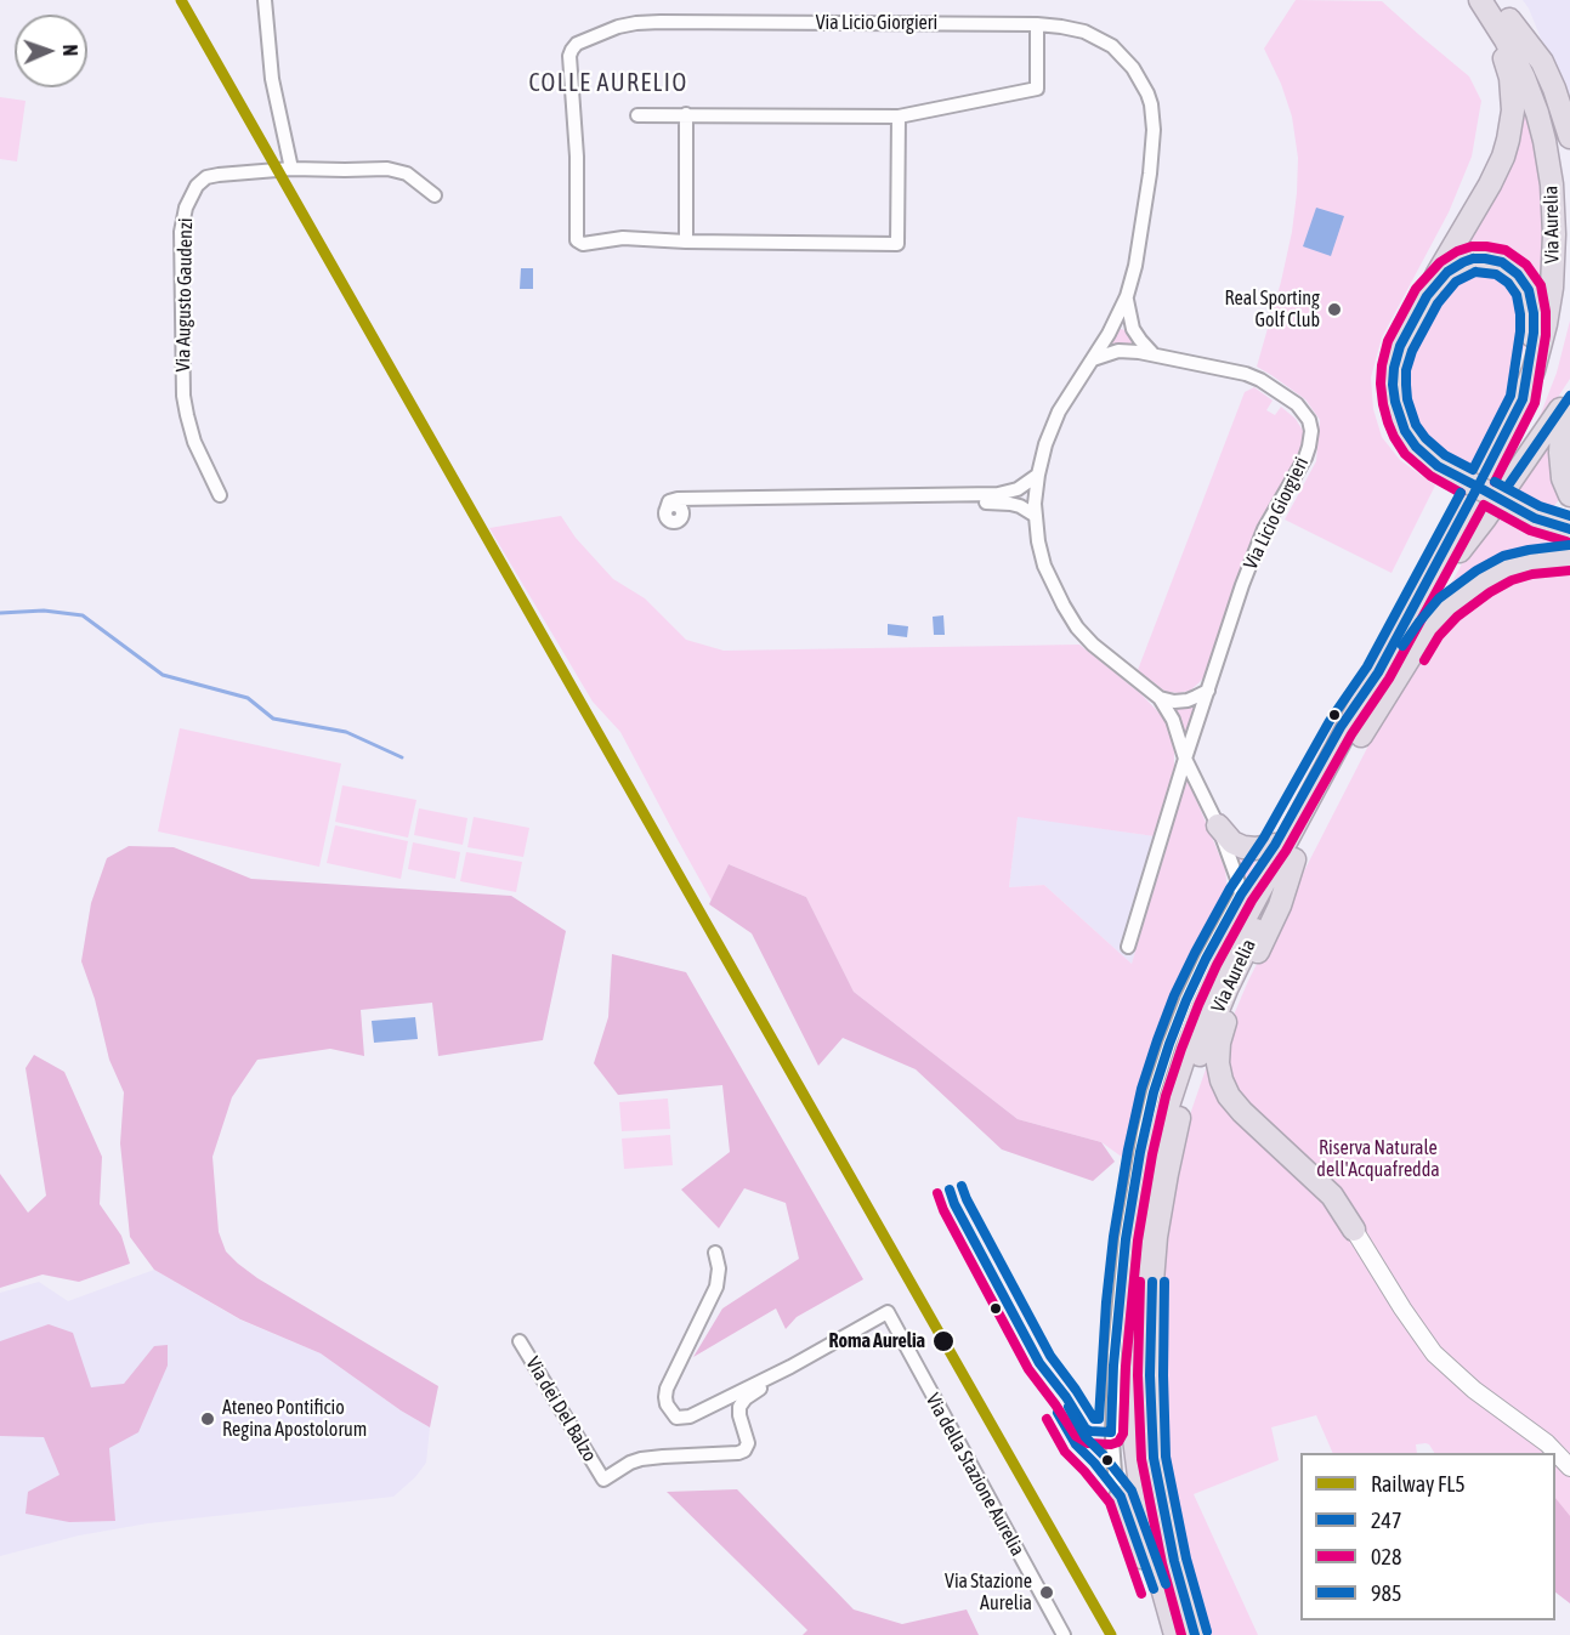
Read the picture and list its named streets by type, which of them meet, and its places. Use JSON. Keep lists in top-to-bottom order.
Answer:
{
  "streets": {
    "highway": ["Via Aurelia"],
    "street": [
      "Via Licio Giorgieri",
      "Via Augusto Gaudenzi",
      "Via dei Del Balzo",
      "Via della Stazione Aurelia"
    ]
  },
  "crossings": [
    ["Via Licio Giorgieri", "Via Aurelia"],
    ["Via dei Del Balzo", "Via della Stazione Aurelia"]
  ],
  "districts": ["COLLE AURELIO"],
  "parks": ["Riserva Naturale dell'Acquafredda"],
  "places": [
    "Real Sporting Golf Club",
    "Roma Aurelia",
    "Ateneo Pontificio Regina Apostolorum",
    "Via Stazione Aurelia"
  ],
  "lines": [
    "rail line FL5",
    "transit line 028",
    "transit line 247",
    "transit line 985"
  ],
  "legend": [
    "Railway FL5",
    "247",
    "028",
    "985"
  ],
  "north": "right"
}
